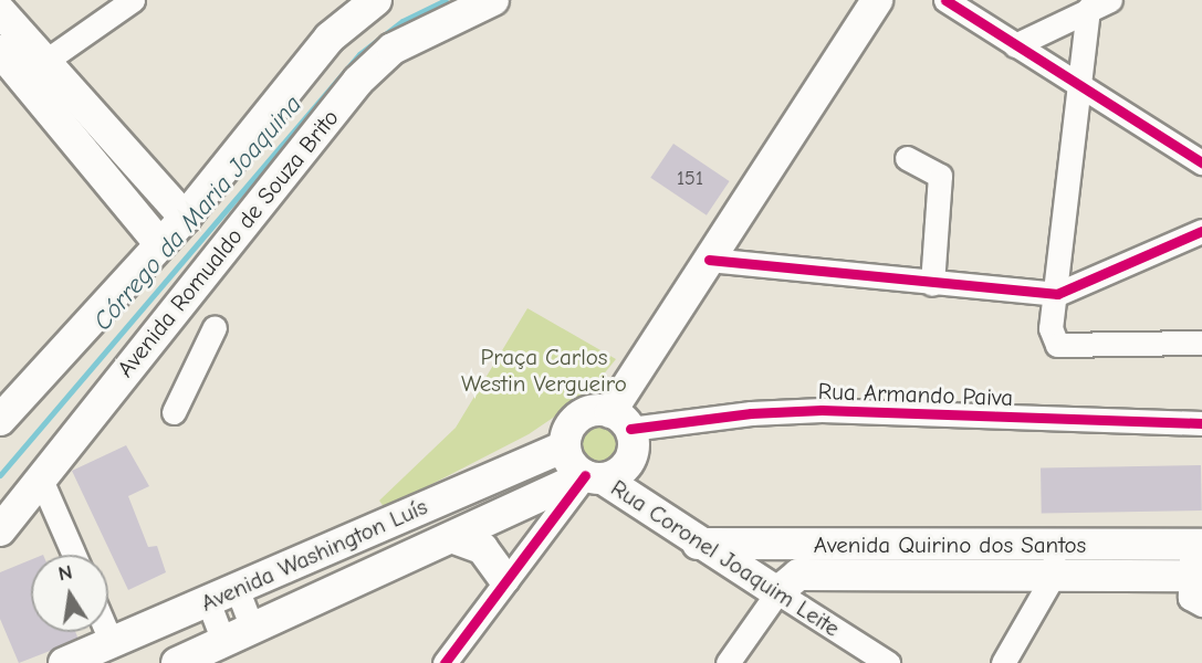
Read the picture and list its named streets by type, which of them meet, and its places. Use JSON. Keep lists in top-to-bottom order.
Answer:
{
  "streets": {
    "main road": [
      "Avenida Romualdo de Souza Brito",
      "Avenida Quirino dos Santos",
      "Avenida Washington Luís",
      "Rua Coronel Joaquim Leite"
    ],
    "street": ["Rua Armando Paiva"]
  },
  "crossings": [
    ["Rua Armando Paiva", "Avenida Washington Luís"],
    ["Rua Armando Paiva", "Rua Coronel Joaquim Leite"],
    ["Avenida Quirino dos Santos", "Rua Coronel Joaquim Leite"],
    ["Avenida Washington Luís", "Rua Coronel Joaquim Leite"]
  ],
  "water": ["Córrego da Maria Joaquina"],
  "parks": ["Praça Carlos Westin Vergueiro"],
  "house_numbers": ["151"],
  "north": "top"
}
